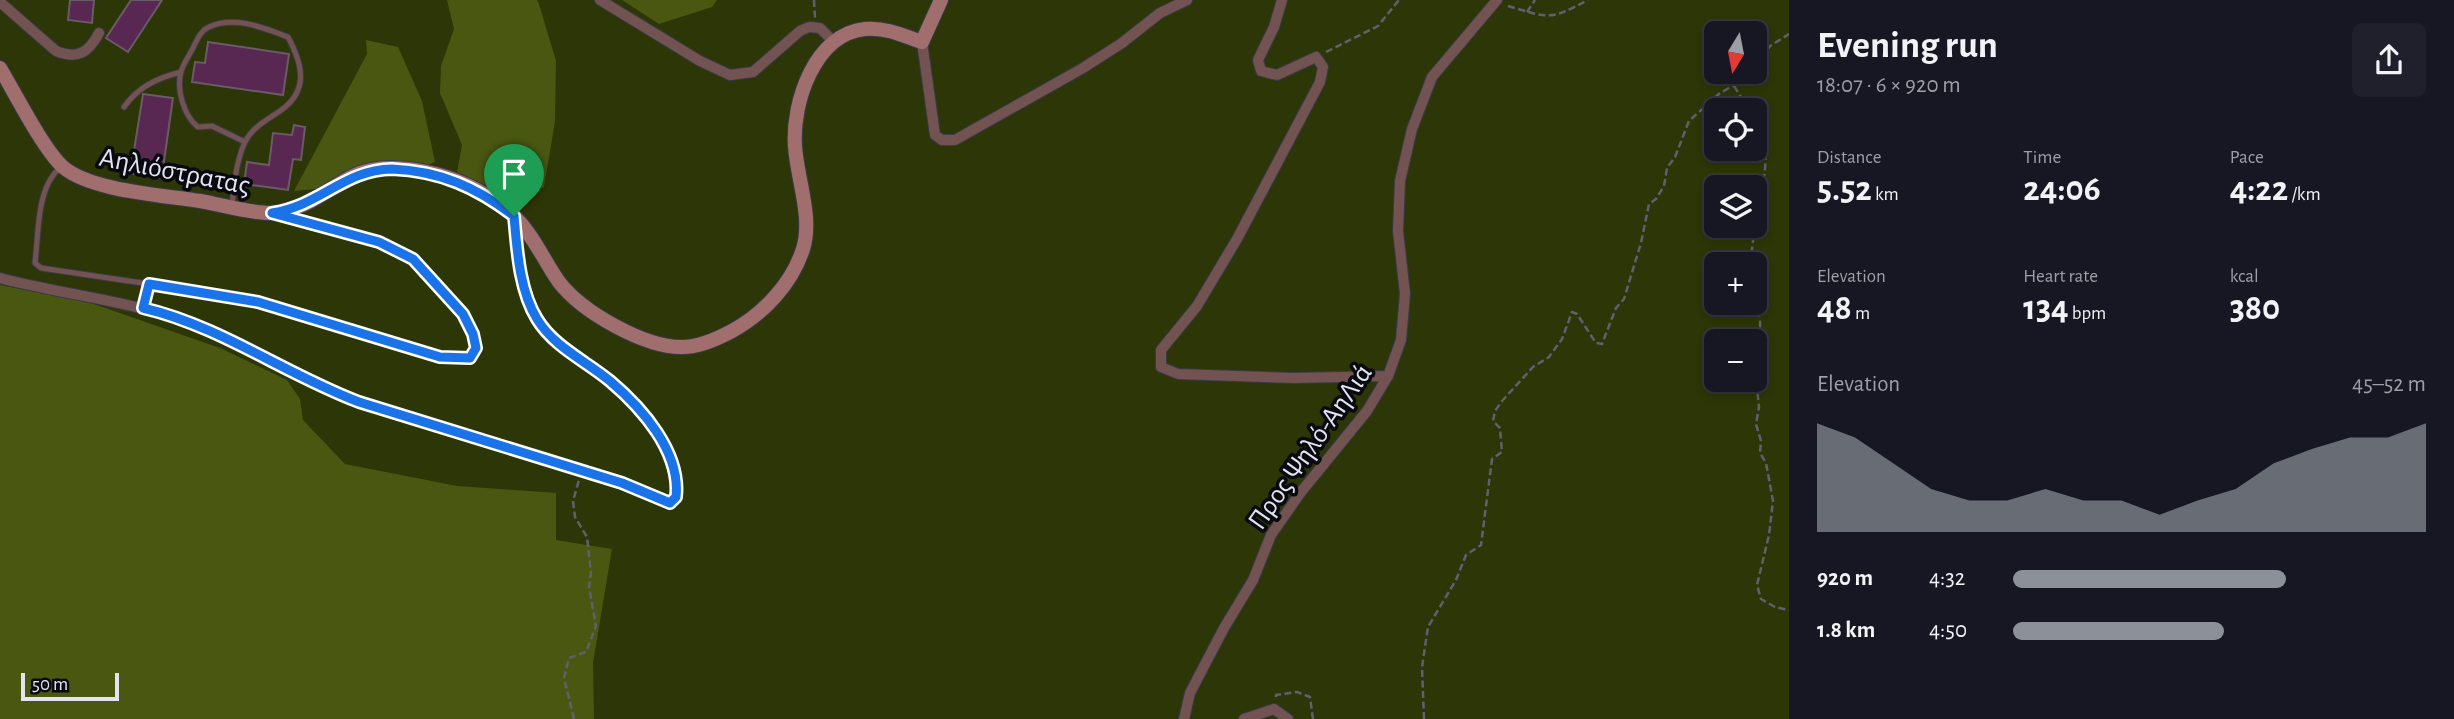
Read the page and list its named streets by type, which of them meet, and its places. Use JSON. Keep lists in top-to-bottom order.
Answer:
{
  "streets": {
    "street": ["Αηλιόστρατας", "Προς Ψηλό-ΑηΛιά"]
  },
  "scale_bar": "50 m",
  "north": "bottom",
  "page": {
    "heading": ["Evening run", "18:07 · 6 × 920 m"],
    "map_buttons": ["+", "−"],
    "stats": [
      ["Distance", "5.52 km"],
      ["Time", "24:06"],
      ["Pace", "4:22 /km"],
      ["Elevation", "48 m"],
      ["Heart rate", "134 bpm"],
      ["kcal", "380"]
    ],
    "chart": ["Elevation", "45–52 m"],
    "list": [
      {
        "name": "920 m",
        "note": "4:32"
      },
      {
        "name": "1.8 km",
        "note": "4:50"
      }
    ],
    "scale": "50 m"
  }
}
